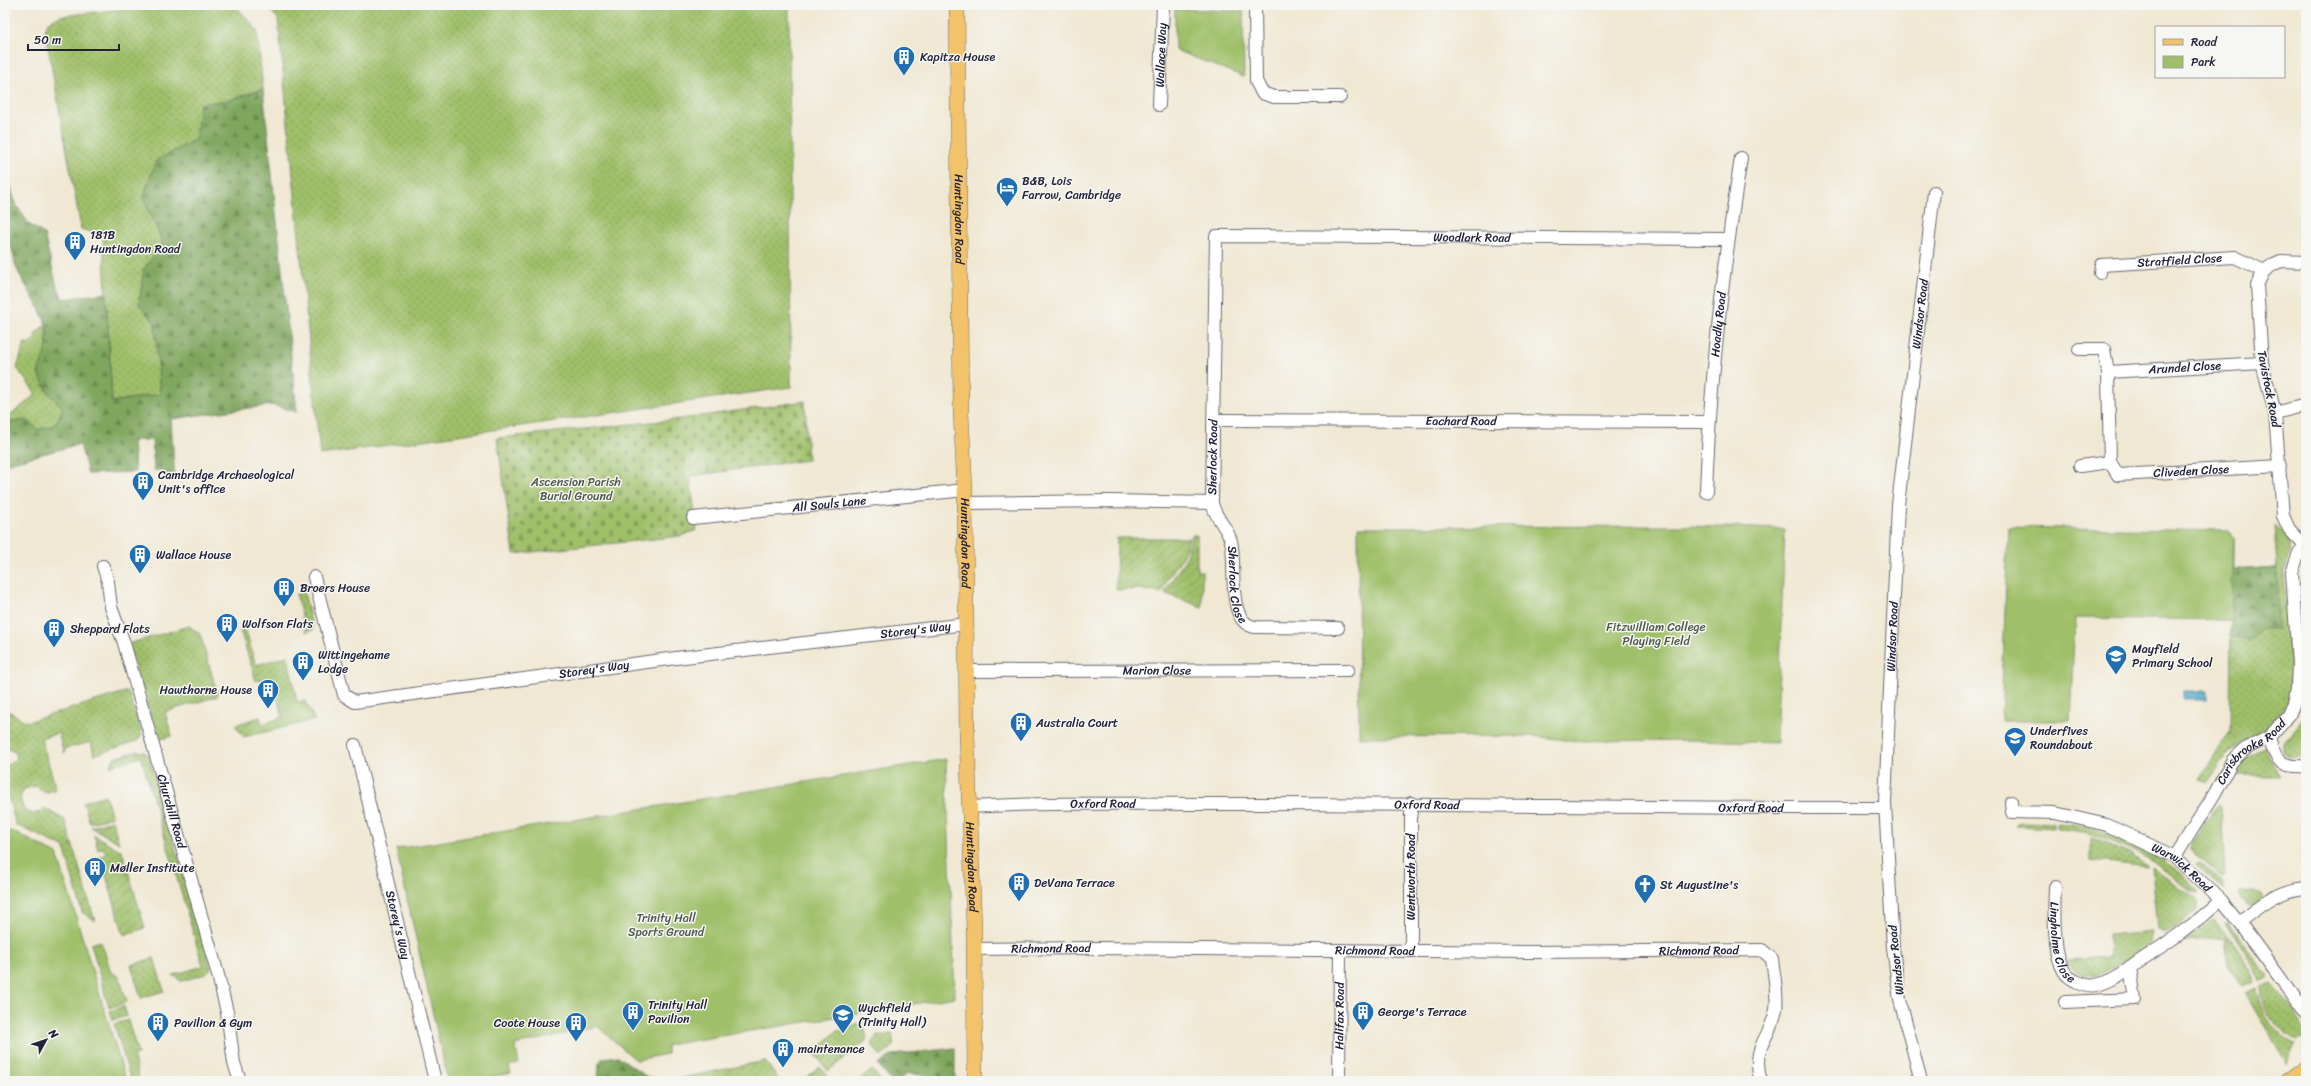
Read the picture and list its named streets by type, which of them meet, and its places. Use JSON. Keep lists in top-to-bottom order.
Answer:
{
  "streets": {
    "main road": ["Huntingdon Road"],
    "street": [
      "Wallace Way",
      "Woodlark Road",
      "Stratfield Close",
      "Windsor Road",
      "Hoadly Road",
      "Arundel Close",
      "Tavistock Road",
      "Eachard Road",
      "Sherlock Road",
      "Cliveden Close",
      "All Souls Lane",
      "Sherlock Close",
      "Storey's Way",
      "Marion Close",
      "Carisbrooke Road",
      "Oxford Road",
      "Churchill Road",
      "Warwick Road",
      "Wentworth Road",
      "Lingholme Close",
      "Richmond Road",
      "Halifax Road"
    ]
  },
  "crossings": [
    ["Huntingdon Road", "Sherlock Road"],
    ["Huntingdon Road", "All Souls Lane"],
    ["Huntingdon Road", "Storey's Way"],
    ["Huntingdon Road", "Marion Close"],
    ["Huntingdon Road", "Oxford Road"],
    ["Huntingdon Road", "Richmond Road"],
    ["Woodlark Road", "Hoadly Road"],
    ["Woodlark Road", "Sherlock Road"],
    ["Stratfield Close", "Tavistock Road"],
    ["Windsor Road", "Oxford Road"],
    ["Hoadly Road", "Eachard Road"],
    ["Arundel Close", "Tavistock Road"],
    ["Tavistock Road", "Cliveden Close"],
    ["Tavistock Road", "Carisbrooke Road"],
    ["Eachard Road", "Sherlock Road"],
    ["Sherlock Road", "All Souls Lane"],
    ["Sherlock Road", "Sherlock Close"],
    ["Carisbrooke Road", "Warwick Road"],
    ["Oxford Road", "Wentworth Road"],
    ["Warwick Road", "Lingholme Close"],
    ["Wentworth Road", "Richmond Road"],
    ["Richmond Road", "Halifax Road"]
  ],
  "parks": ["Ascension Parish Burial Ground", "Fitzwilliam College Playing Field", "Trinity Hall Sports Ground"],
  "places": {
    "building": [
      "Kapitza House",
      "181B Huntingdon Road",
      "Cambridge Archaeological Unit's office",
      "Wallace House",
      "Broers House",
      "Wolfson Flats",
      "Sheppard Flats",
      "Wittingehame Lodge",
      "Hawthorne House",
      "Australia Court",
      "Møller Institute",
      "DeVana Terrace",
      "Trinity Hall Pavilion",
      "George's Terrace",
      "Pavilion & Gym",
      "Coote House",
      "maintenance"
    ],
    "hotel": ["B&B, Lois Farrow, Cambridge"],
    "school or university": ["Mayfield Primary School", "Underfives Roundabout", "Wychfield (Trinity Hall)"],
    "church": ["St Augustine's"]
  },
  "legend": ["Road", "Park"],
  "scale_bar": "50 m",
  "north": "top right"
}
